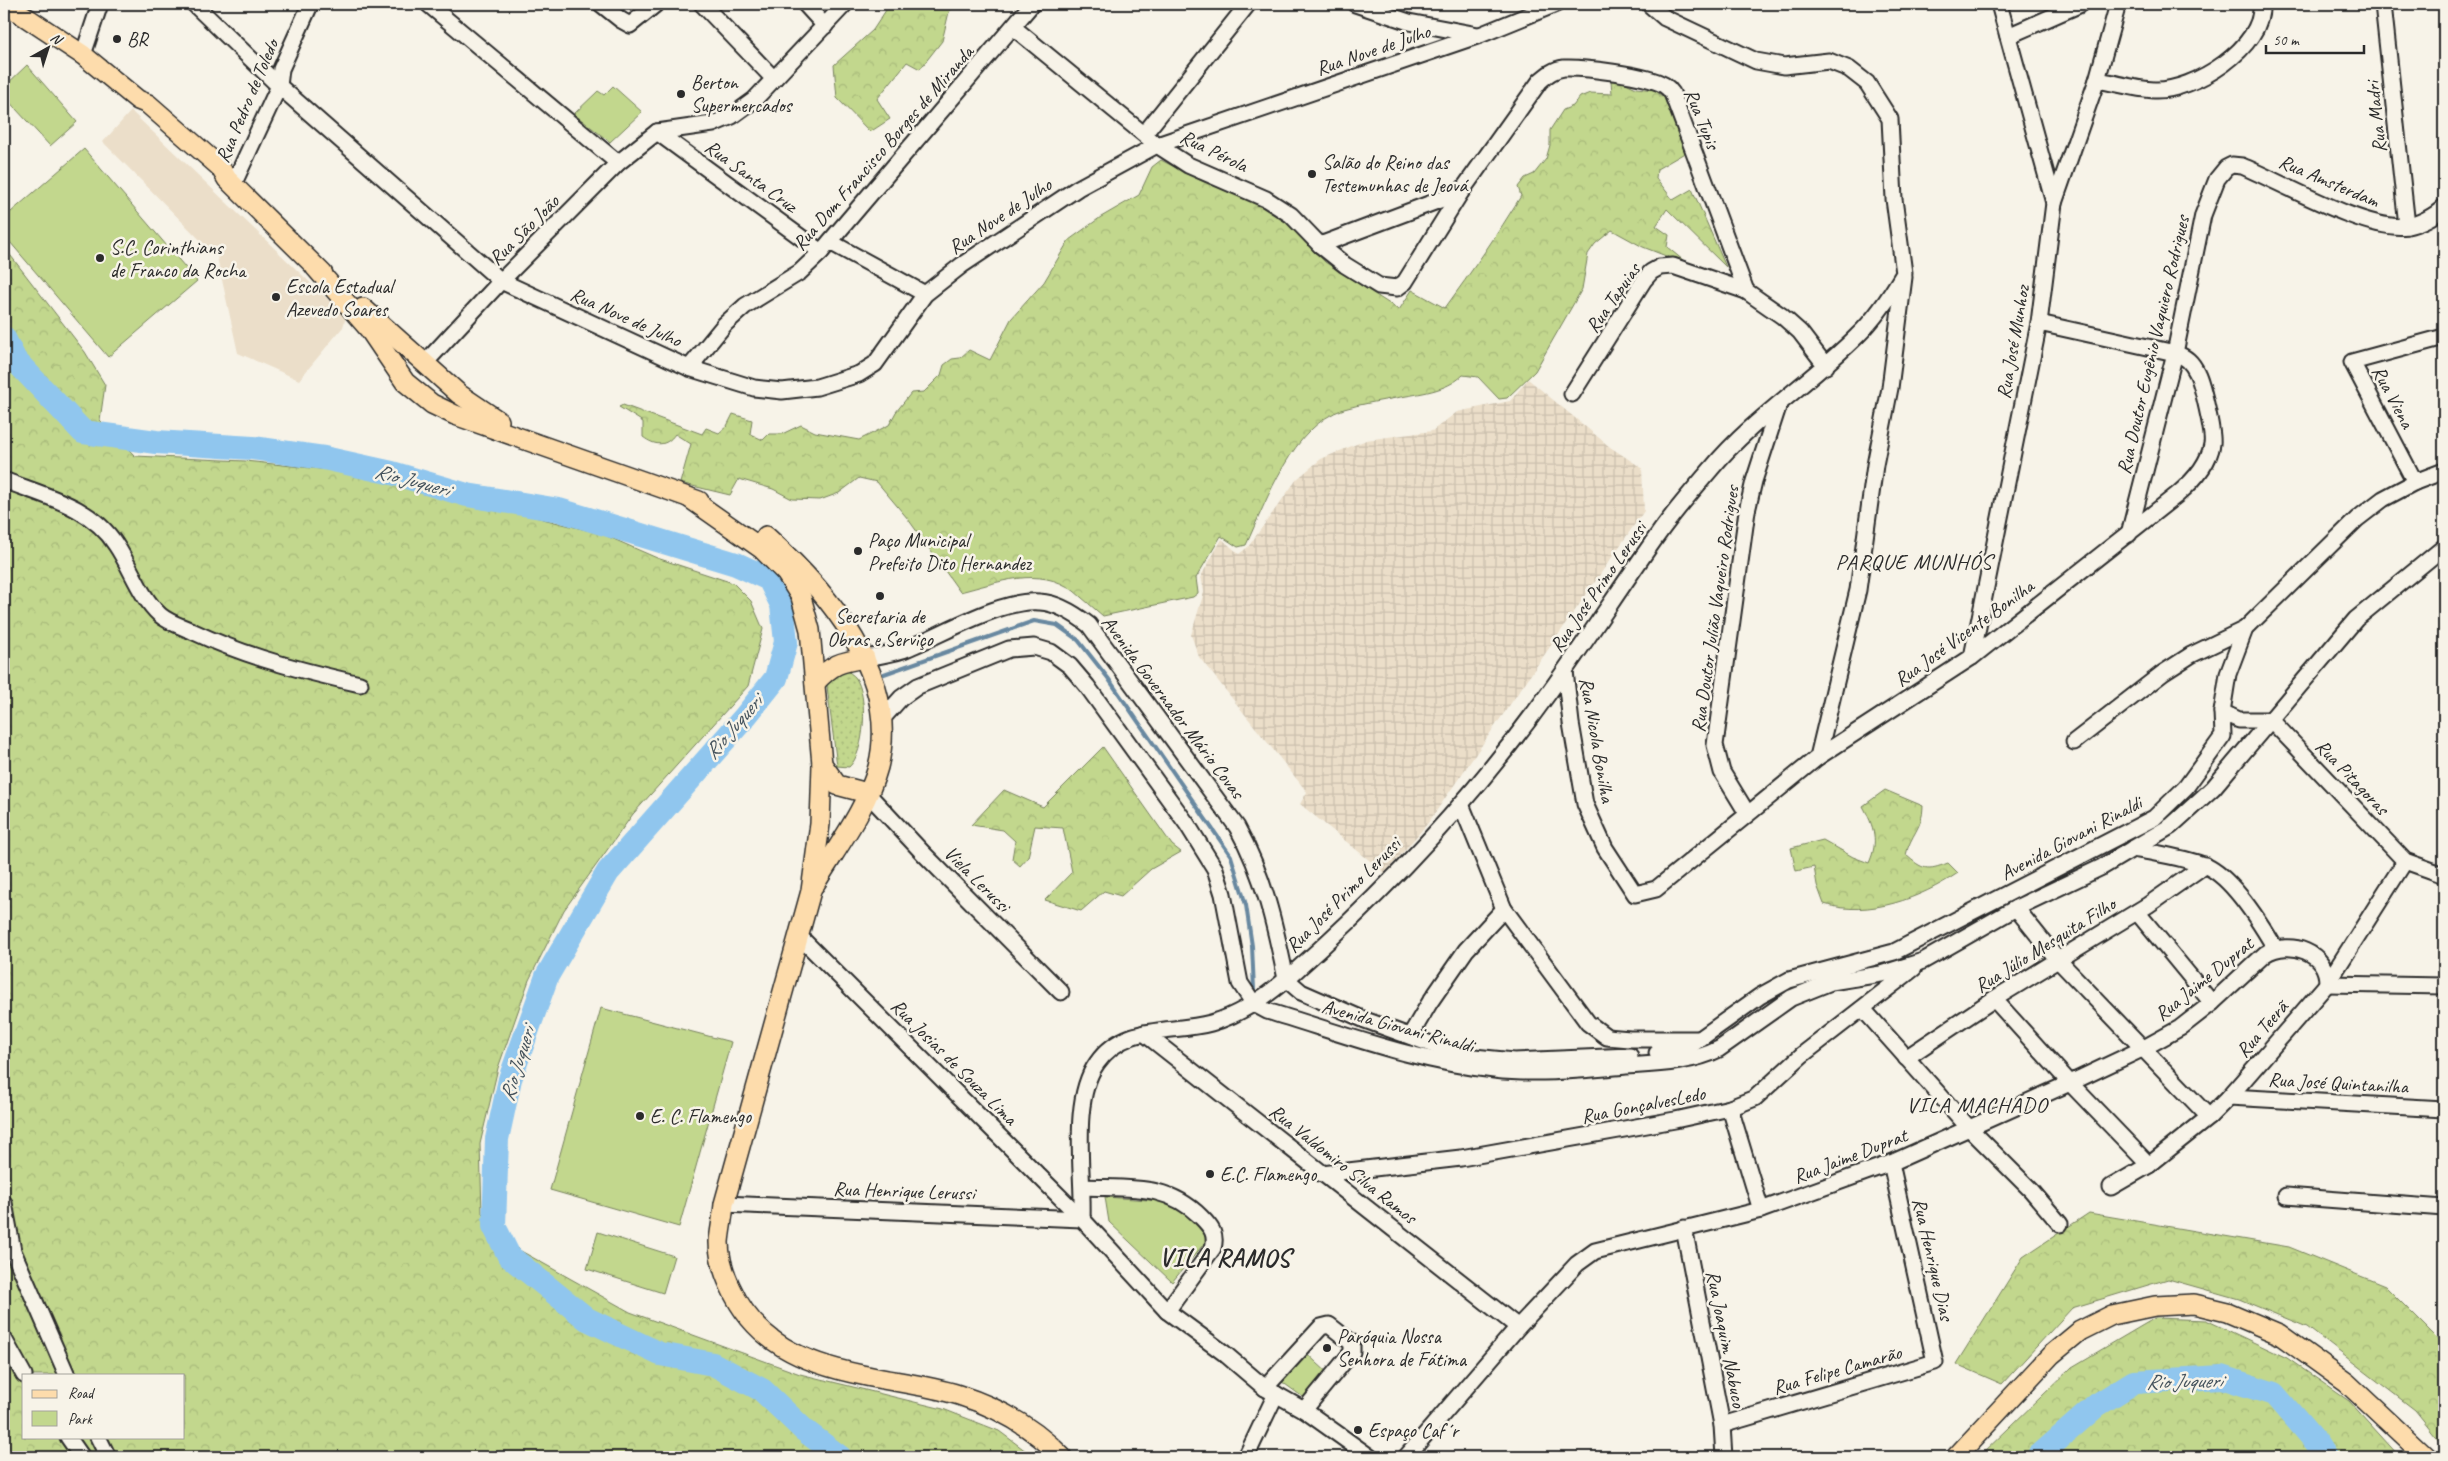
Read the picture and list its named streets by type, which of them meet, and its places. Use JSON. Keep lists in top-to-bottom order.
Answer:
{
  "streets": {
    "street": [
      "Rua Nove de Julho",
      "Rua Pedro de Toledo",
      "Rua Madri",
      "Rua Tupis",
      "Rua Dom Francisco Borges de Miranda",
      "Rua Pérola",
      "Rua Santa Cruz",
      "Rua Amsterdam",
      "Rua São João",
      "Rua Tapuias",
      "Rua José Munhoz",
      "Rua Doutor Eugênio Vaquiero Rodrigues",
      "Rua Viena",
      "Rua José Primo Lerussi",
      "Rua Doutor Julião Vaqueiro Rodrigues",
      "Rua José Vicente Bonilha",
      "Avenida Governador Mário Covas",
      "Rua Nicola Bonilha",
      "Rua Pitagoras",
      "Avenida Giovani Rinaldi",
      "Viela Lerussi",
      "Rua Júlio Mesquita Filho",
      "Rua Jaime Duprat",
      "Rua Teerã",
      "Rua Josias de Souza Lima",
      "Rua José Quintanilha",
      "Rua GonçalvesLedo",
      "Rua Valdomiro Silva Ramos",
      "Rua Henrique Lerussi",
      "Rua Henrique Dias",
      "Rua Joaquim Nabuco",
      "Rua Felipe Camarão"
    ]
  },
  "crossings": [
    ["Rua Nove de Julho", "Rua Pedro de Toledo"],
    ["Rua Nove de Julho", "Rua Dom Francisco Borges de Miranda"],
    ["Rua Nove de Julho", "Rua Pérola"],
    ["Rua Nove de Julho", "Rua Santa Cruz"],
    ["Rua Nove de Julho", "Rua São João"],
    ["Rua Madri", "Rua Amsterdam"],
    ["Rua Tupis", "Rua Pérola"],
    ["Rua Tupis", "Rua Tapuias"],
    ["Rua Dom Francisco Borges de Miranda", "Rua Pérola"],
    ["Rua Dom Francisco Borges de Miranda", "Rua Santa Cruz"],
    ["Rua Santa Cruz", "Rua São João"],
    ["Rua Amsterdam", "Rua Doutor Eugênio Vaquiero Rodrigues"],
    ["Rua Tapuias", "Rua José Primo Lerussi"],
    ["Rua José Munhoz", "Rua José Vicente Bonilha"],
    ["Rua Doutor Eugênio Vaquiero Rodrigues", "Rua José Vicente Bonilha"],
    ["Rua Viena", "Avenida Giovani Rinaldi"],
    ["Rua José Primo Lerussi", "Rua Doutor Julião Vaqueiro Rodrigues"],
    ["Rua José Primo Lerussi", "Avenida Governador Mário Covas"],
    ["Rua José Primo Lerussi", "Rua Nicola Bonilha"],
    ["Rua José Primo Lerussi", "Avenida Giovani Rinaldi"],
    ["Rua José Primo Lerussi", "Rua Josias de Souza Lima"],
    ["Rua José Primo Lerussi", "Rua Valdomiro Silva Ramos"],
    ["Rua José Primo Lerussi", "Rua Henrique Lerussi"],
    ["Rua Doutor Julião Vaqueiro Rodrigues", "Rua José Vicente Bonilha"],
    ["Rua José Vicente Bonilha", "Rua Nicola Bonilha"],
    ["Avenida Governador Mário Covas", "Avenida Giovani Rinaldi"],
    ["Rua Pitagoras", "Avenida Giovani Rinaldi"],
    ["Rua Pitagoras", "Rua Teerã"],
    ["Avenida Giovani Rinaldi", "Rua GonçalvesLedo"],
    ["Rua Jaime Duprat", "Rua Teerã"],
    ["Rua Jaime Duprat", "Rua Valdomiro Silva Ramos"],
    ["Rua Jaime Duprat", "Rua Henrique Dias"],
    ["Rua Jaime Duprat", "Rua Joaquim Nabuco"],
    ["Rua Teerã", "Rua José Quintanilha"],
    ["Rua Josias de Souza Lima", "Rua Henrique Lerussi"],
    ["Rua GonçalvesLedo", "Rua Valdomiro Silva Ramos"],
    ["Rua Henrique Dias", "Rua Felipe Camarão"],
    ["Rua Joaquim Nabuco", "Rua Felipe Camarão"]
  ],
  "districts": ["PARQUE MUNHÓS", "VILA MACHADO", "VILA RAMOS"],
  "water": ["Rio Juqueri"],
  "places": [
    "BR",
    "Berton Supermercados",
    "Salão do Reino das Testemunhas de Jeová",
    "S.C. Corinthians de Franco da Rocha",
    "Escola Estadual Azevedo Soares",
    "Paço Municipal Prefeito Dito Hernandez",
    "Secretaria de Obras e Serviço",
    "E. C. Flamengo",
    "E.C. Flamengo",
    "Paróquia Nossa Senhora de Fátima",
    "Espaço Caf´r"
  ],
  "legend": ["Road", "Park"],
  "scale_bar": "50 m",
  "north": "top right"
}
